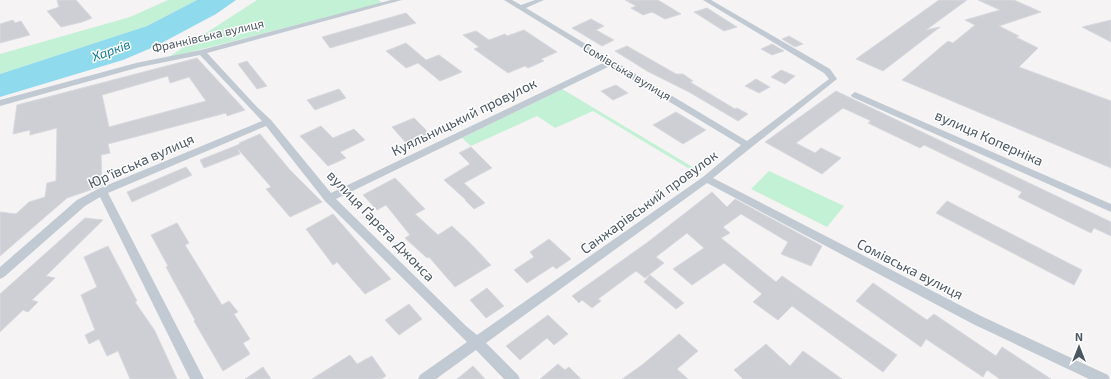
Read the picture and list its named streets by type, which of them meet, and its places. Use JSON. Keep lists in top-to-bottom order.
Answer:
{
  "streets": {
    "street": [
      "Франківська вулиця",
      "Сомівська вулиця",
      "Куяльницький провулок",
      "вулиця Коперніка",
      "Юр’ївська вулиця",
      "Санжарівський провулок",
      "вулиця Ґарета Джонса"
    ]
  },
  "crossings": [
    ["Франківська вулиця", "вулиця Ґарета Джонса"],
    ["Сомівська вулиця", "Куяльницький провулок"],
    ["Сомівська вулиця", "Санжарівський провулок"],
    ["Куяльницький провулок", "вулиця Ґарета Джонса"],
    ["Юр’ївська вулиця", "вулиця Ґарета Джонса"],
    ["Санжарівський провулок", "вулиця Ґарета Джонса"]
  ],
  "water": ["Харків"],
  "north": "top"
}
